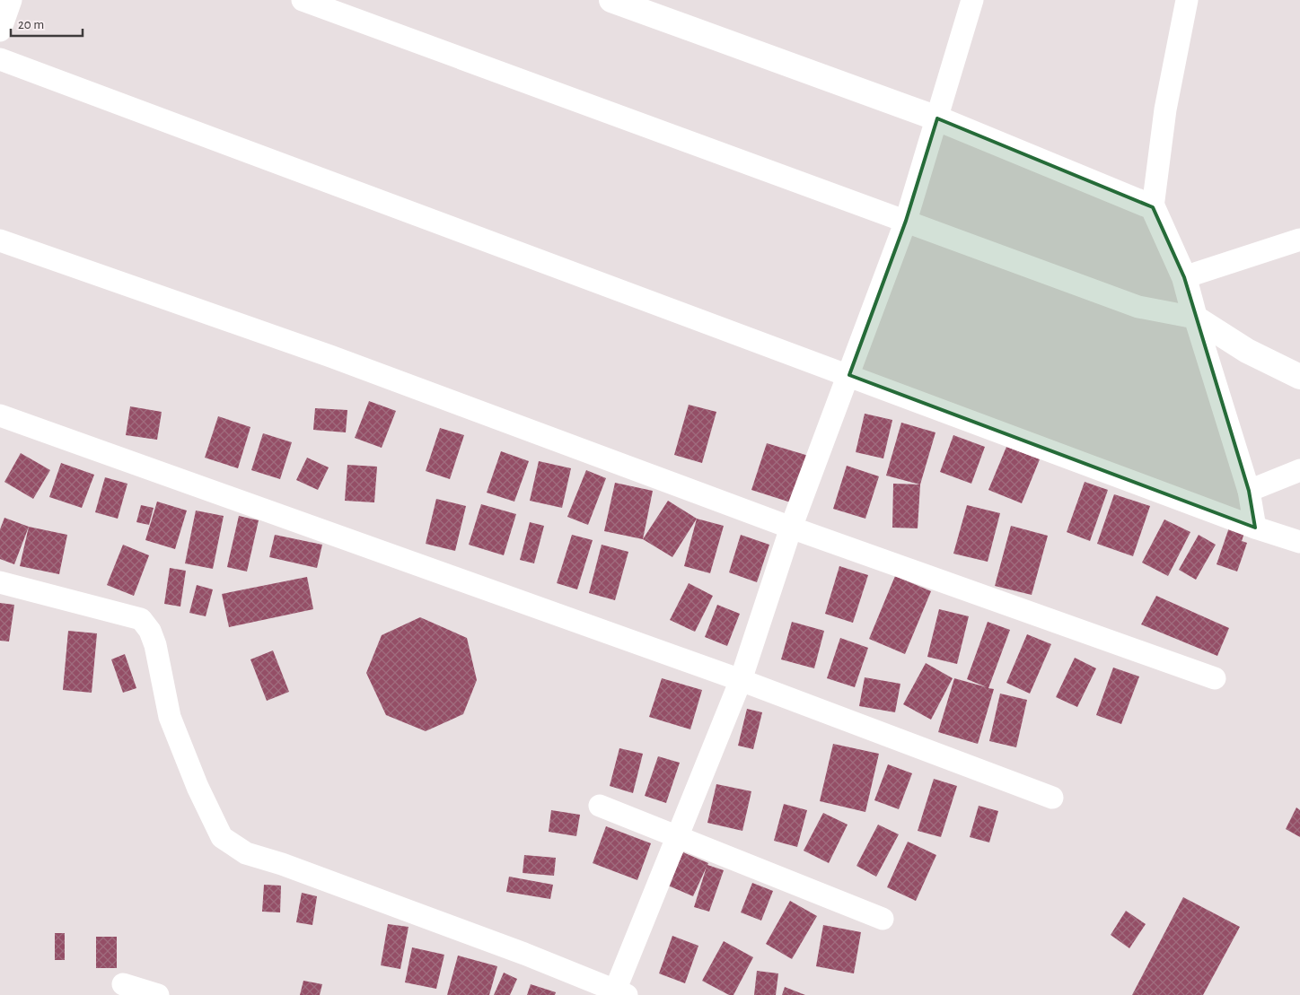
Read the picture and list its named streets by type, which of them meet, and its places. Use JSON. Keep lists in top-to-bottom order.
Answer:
{
  "scale_bar": "20 m"
}
